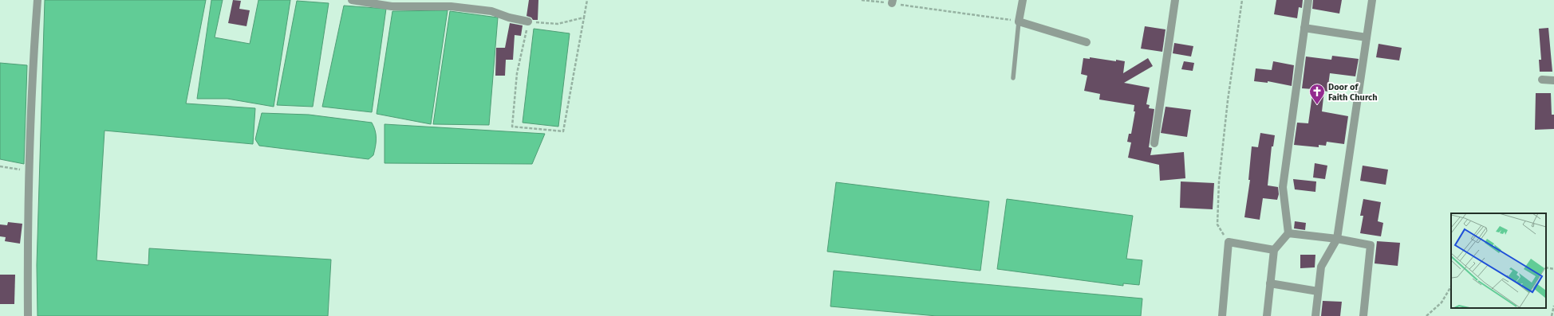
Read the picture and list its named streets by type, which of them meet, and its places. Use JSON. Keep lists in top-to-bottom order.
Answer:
{
  "places": {
    "church": ["Door of Faith Church"]
  }
}
